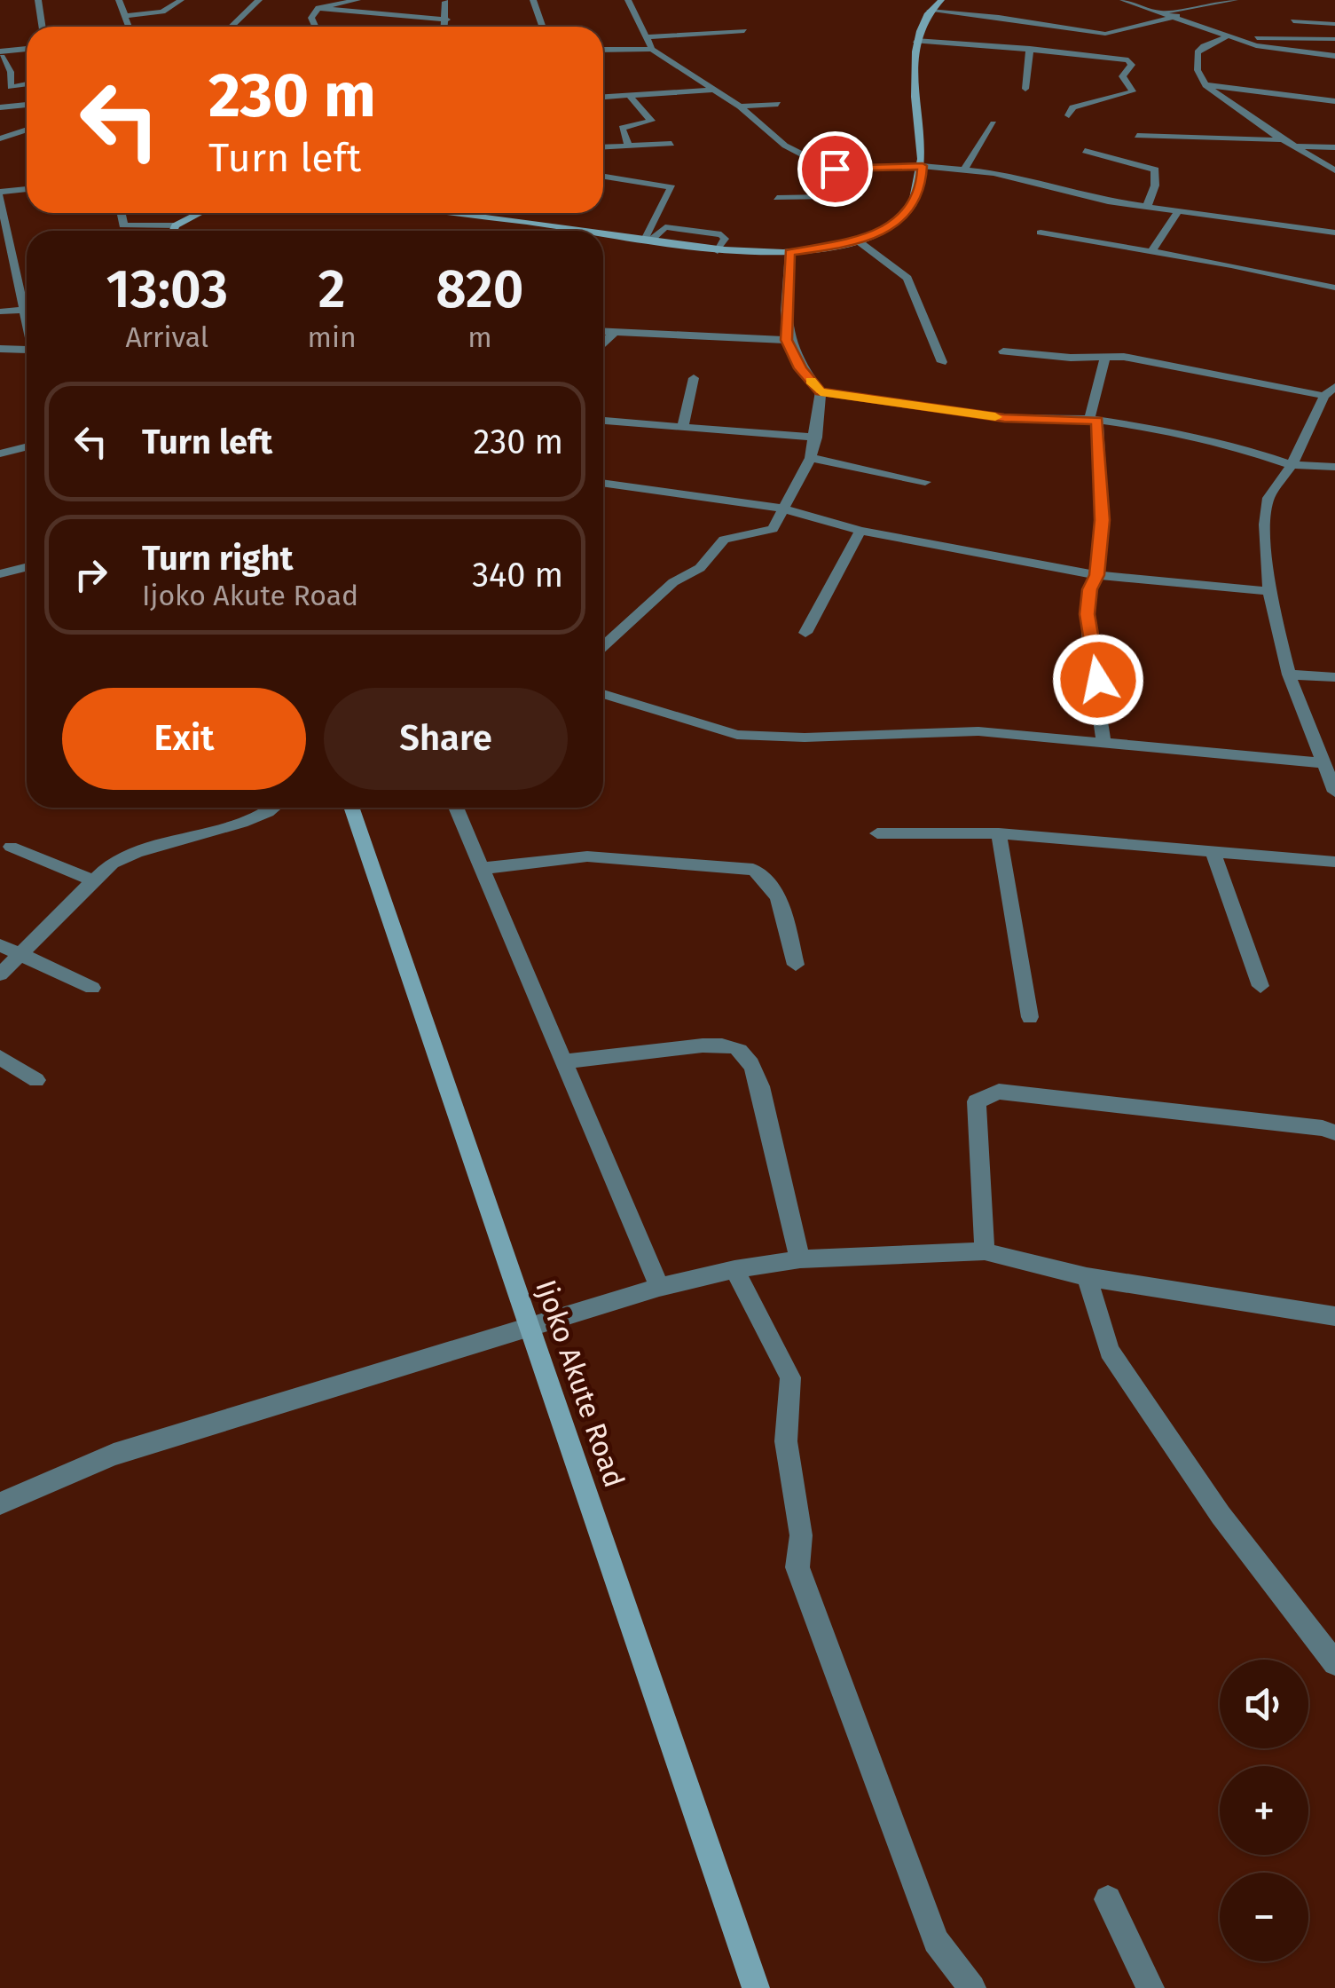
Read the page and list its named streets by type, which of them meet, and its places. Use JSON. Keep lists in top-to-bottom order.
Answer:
{
  "streets": {
    "main road": ["Ijoko Akute Road"]
  },
  "page": {
    "turn": ["230 m", "Turn left"],
    "eta": [
      "13:03",
      "Arrival",
      "2",
      "min",
      "820",
      "m"
    ],
    "list": [
      {
        "name": "Turn left",
        "value": "230 m"
      },
      {
        "name": "Turn right",
        "note": "Ijoko Akute Road",
        "value": "340 m"
      }
    ],
    "buttons": ["Exit", "Share"],
    "map_buttons": ["+", "−"]
  }
}
